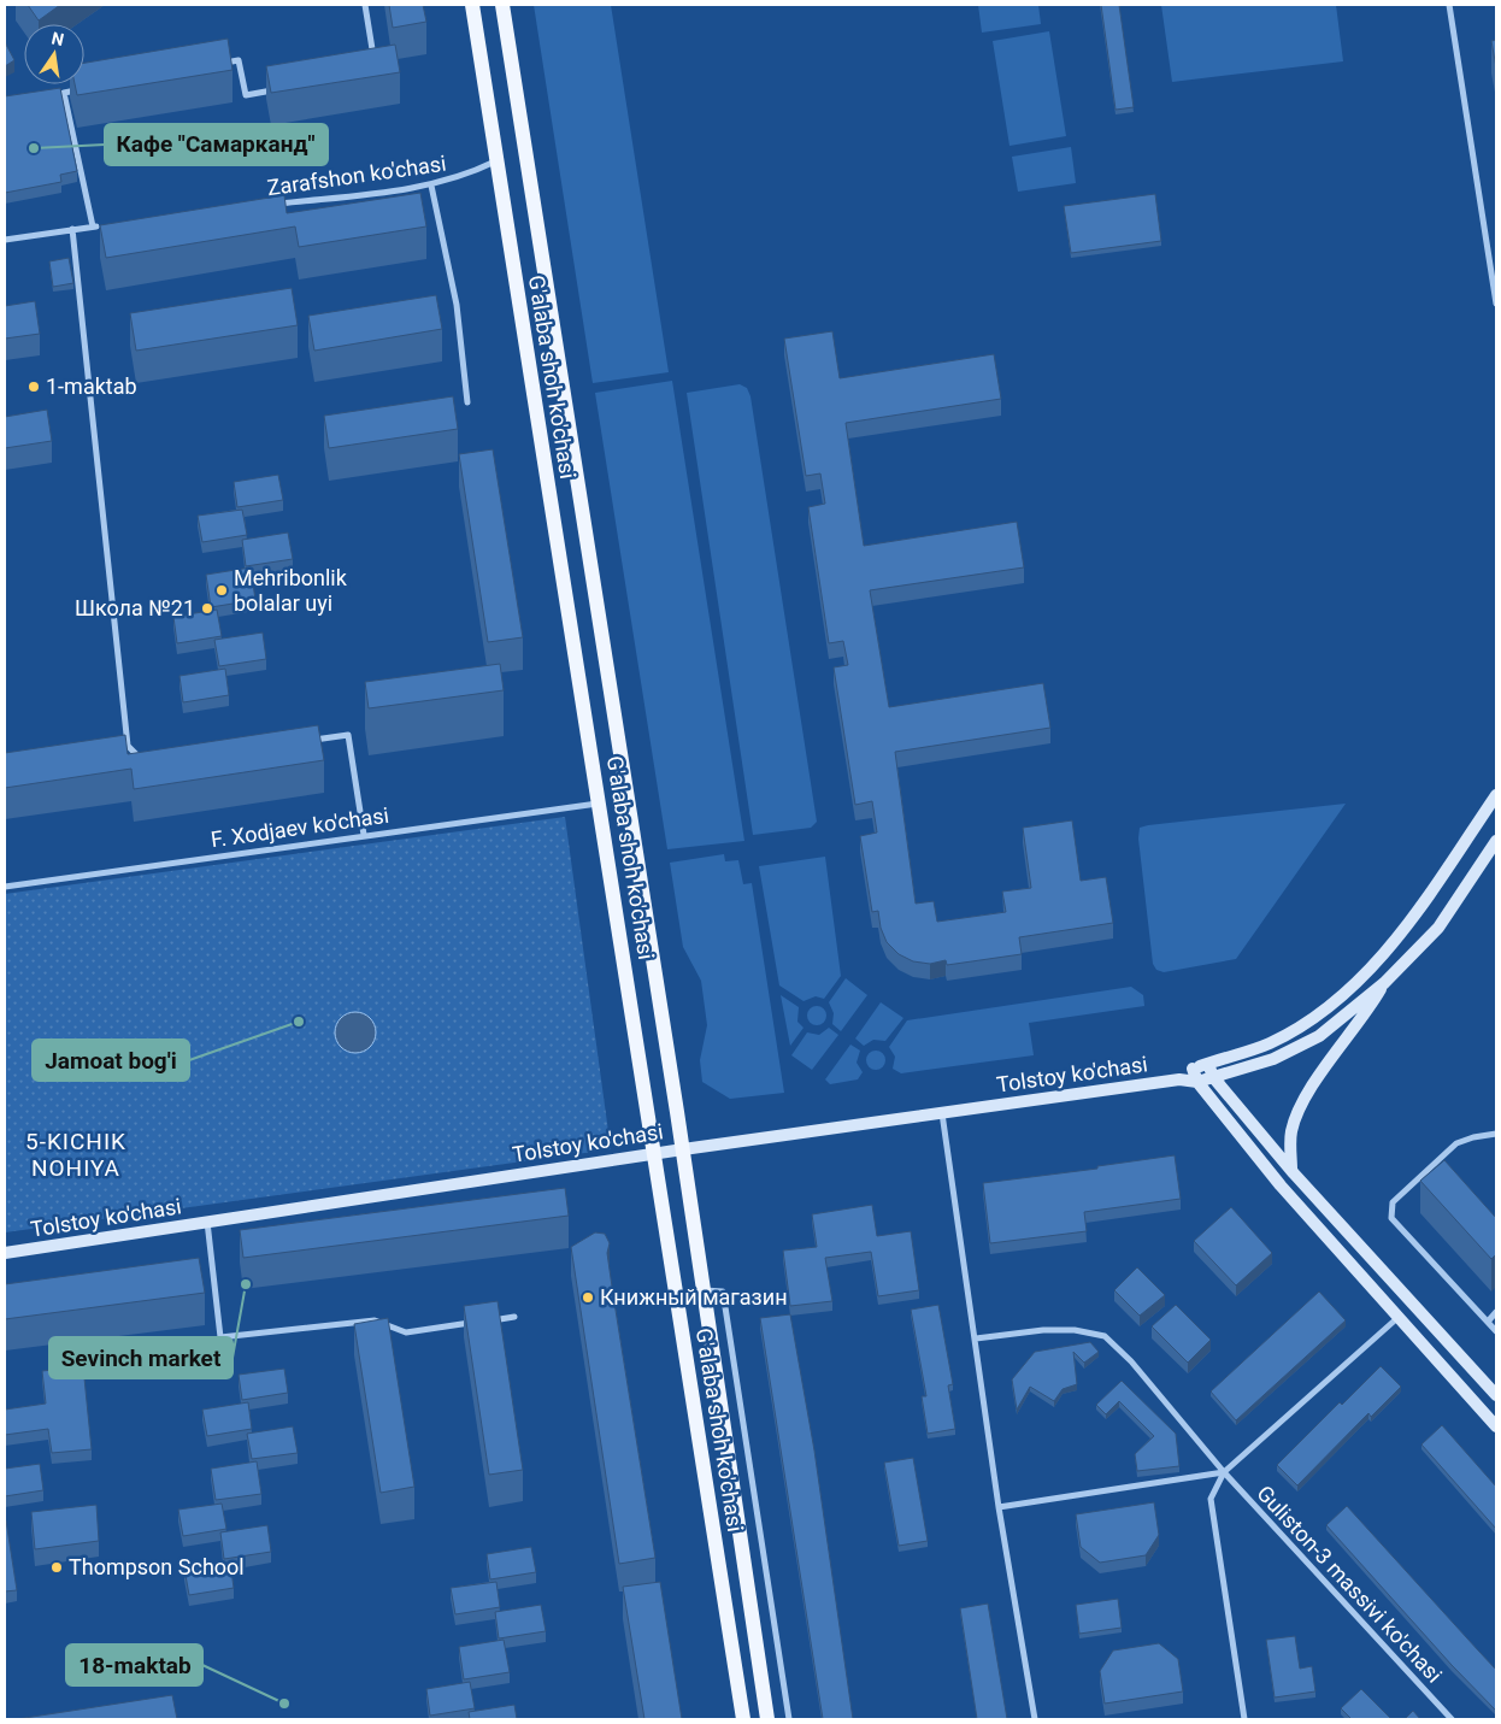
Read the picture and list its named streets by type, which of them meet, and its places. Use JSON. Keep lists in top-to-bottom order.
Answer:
{
  "streets": {
    "main road": ["G'alaba shoh ko'chasi", "Tolstoy ko'chasi"],
    "street": ["Zarafshon ko'chasi", "F. Xodjaev ko'chasi", "Guliston-3 massivi ko'chasi"]
  },
  "crossings": [
    ["Zarafshon ko'chasi", "G'alaba shoh ko'chasi"],
    ["G'alaba shoh ko'chasi", "F. Xodjaev ko'chasi"],
    ["G'alaba shoh ko'chasi", "Tolstoy ko'chasi"]
  ],
  "districts": ["5-KICHIK NOHIYA"],
  "places": [
    "Кафе \"Самарканд\"",
    "1-maktab",
    "Mehribonlik bolalar uyi",
    "Школа №21",
    "Jamoat bog'i",
    "Sevinch market",
    "Книжный магазин",
    "Thompson School",
    "18-maktab"
  ],
  "north": "top"
}
